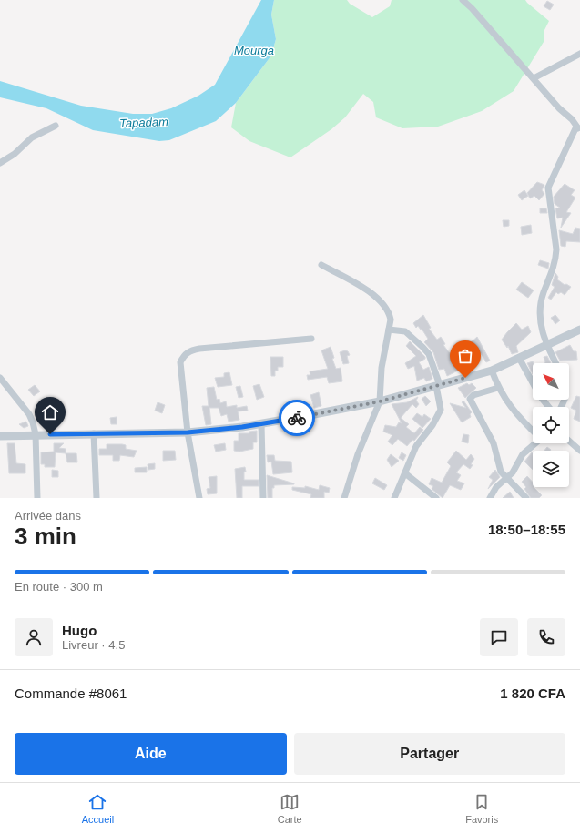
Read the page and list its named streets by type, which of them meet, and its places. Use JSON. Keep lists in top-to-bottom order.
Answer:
{
  "water": ["Mourga", "Tapadam"],
  "north": "top left",
  "page": {
    "heading": ["3 min", "Arrivée dans", "18:50–18:55"],
    "panel": [
      "Hugo",
      "Livreur · 4.5",
      "Commande #8061",
      "1 820 CFA"
    ],
    "bar": "En route · 300 m",
    "buttons": ["Aide", "Partager"],
    "tabs": ["Accueil", "Carte", "Favoris"]
  }
}
